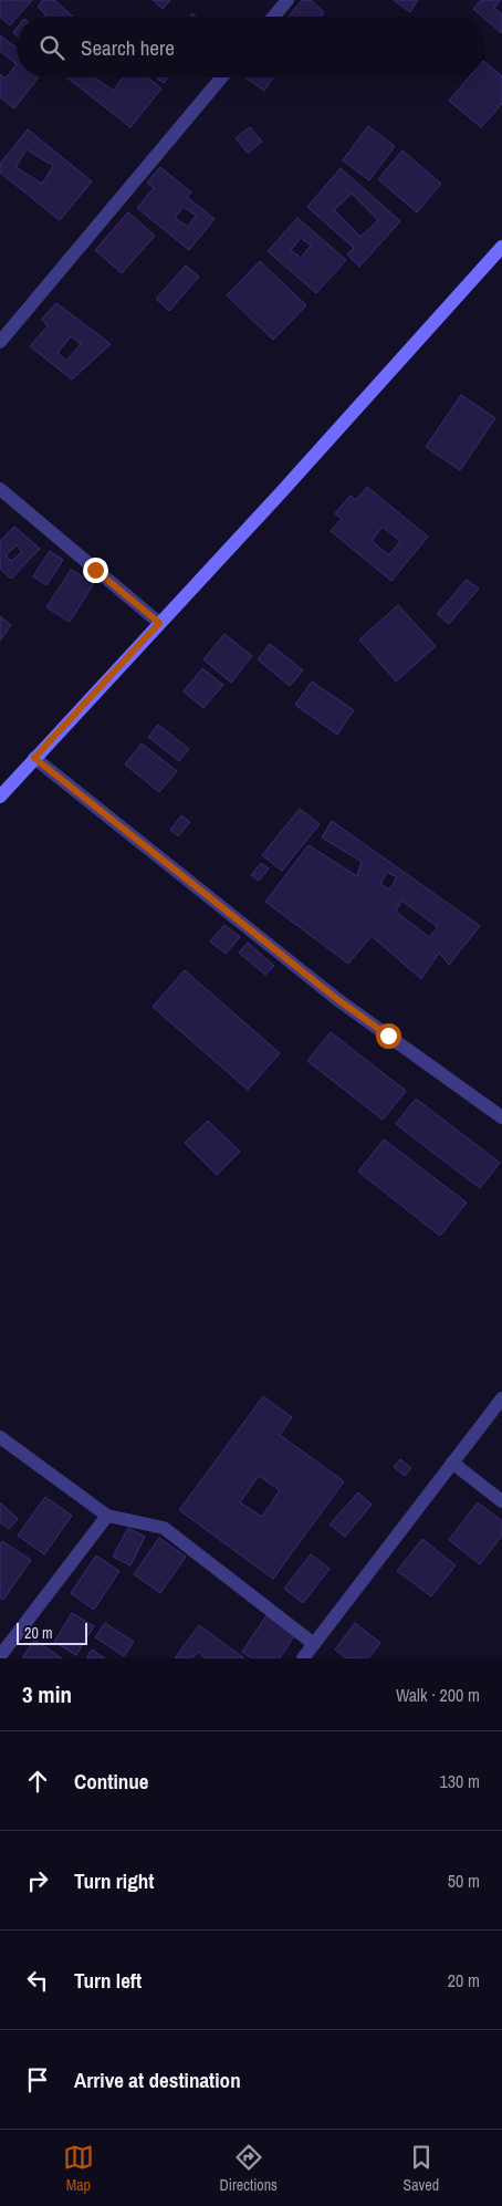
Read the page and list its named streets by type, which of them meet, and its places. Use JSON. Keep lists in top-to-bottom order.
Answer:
{
  "scale_bar": "20 m",
  "page": {
    "search": "Search here",
    "scale": "20 m",
    "heading": ["3 min", "Walk · 200 m"],
    "list": [
      ["Continue", "130 m"],
      ["Turn right", "50 m"],
      ["Turn left", "20 m"],
      "Arrive at destination"
    ],
    "nav": ["Map", "Directions", "Saved"]
  }
}
